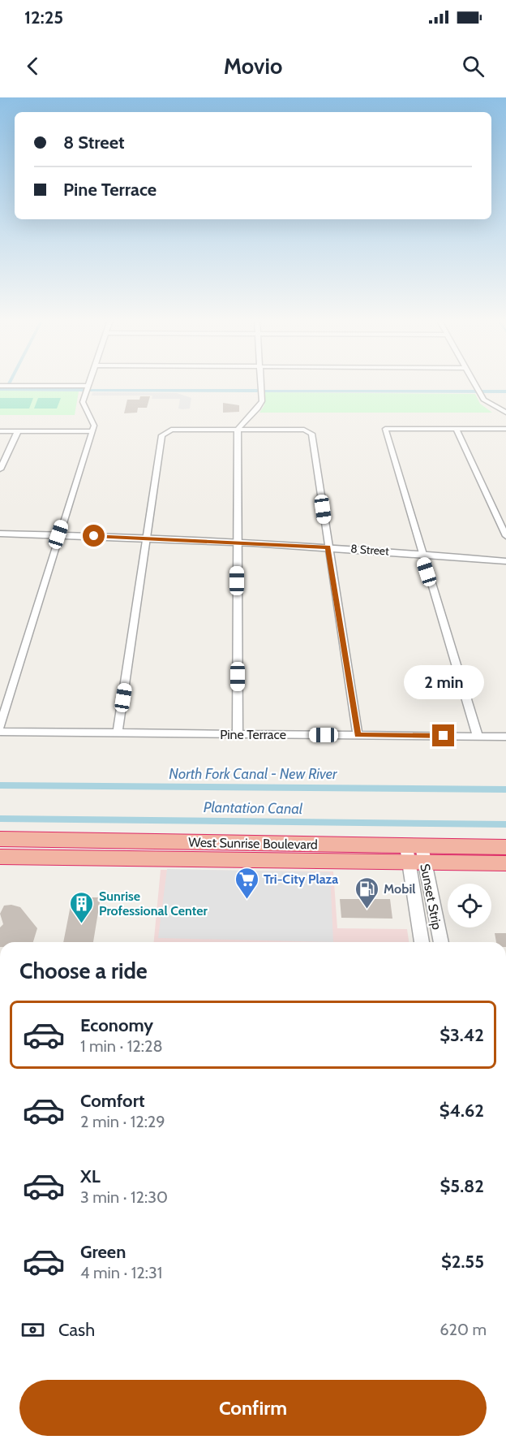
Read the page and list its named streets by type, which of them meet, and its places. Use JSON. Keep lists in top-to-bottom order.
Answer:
{
  "streets": {
    "highway": ["West Sunrise Boulevard"],
    "street": ["8 Street", "Pine Terrace", "Sunset Strip"]
  },
  "crossings": [
    ["West Sunrise Boulevard", "Sunset Strip"]
  ],
  "water": ["North Fork Canal - New River", "Plantation Canal"],
  "places": {
    "supermarket": ["Tri-City Plaza"],
    "fuel station": ["Mobil"],
    "building": ["Sunrise Professional Center"]
  },
  "page": {
    "status": "12:25",
    "header": "Movio",
    "banner": ["8 Street", "Pine Terrace"],
    "bubble": "2 min",
    "heading": "Choose a ride",
    "list": [
      {
        "name": "Economy",
        "note": "1 min · 12:28",
        "value": "$3.42"
      },
      {
        "name": "Comfort",
        "note": "2 min · 12:29",
        "value": "$4.62"
      },
      {
        "name": "XL",
        "note": "3 min · 12:30",
        "value": "$5.82"
      },
      {
        "name": "Green",
        "note": "4 min · 12:31",
        "value": "$2.55"
      }
    ],
    "pay": ["Cash", "620 m"],
    "buttons": "Confirm"
  }
}
